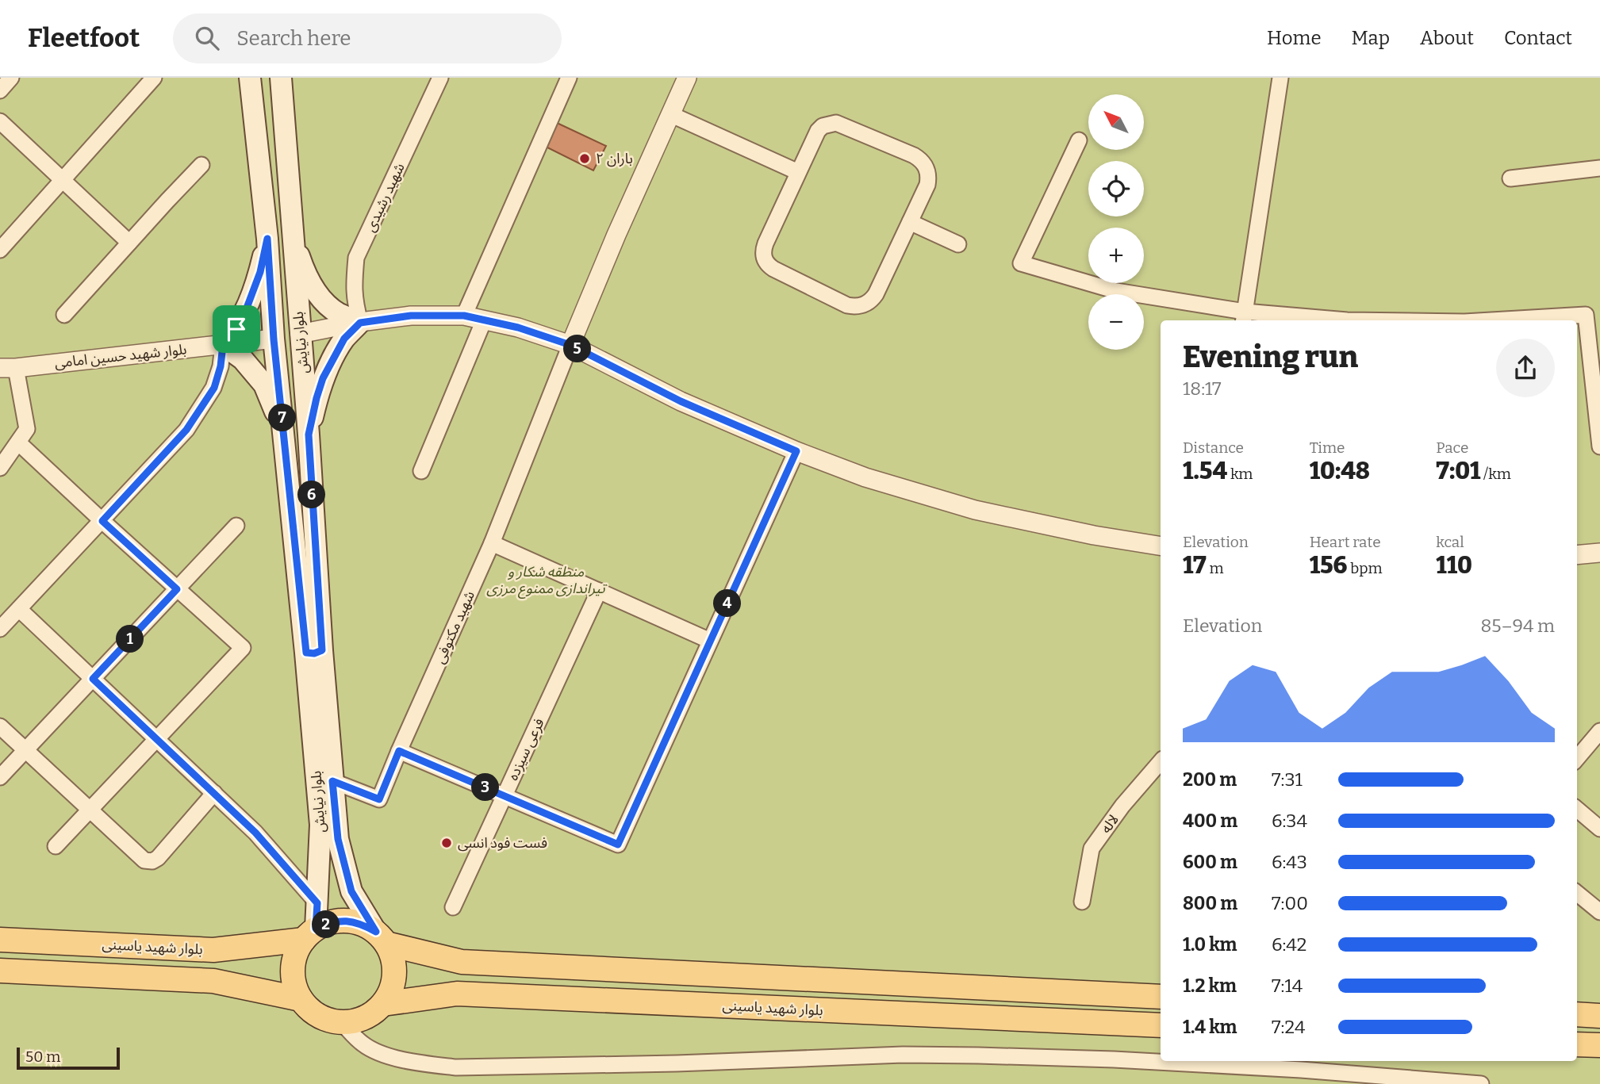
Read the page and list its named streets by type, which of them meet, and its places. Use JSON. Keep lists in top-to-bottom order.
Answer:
{
  "streets": {
    "main road": ["بلوار نیایش", "بلوار شهید یاسینی"],
    "street": [
      "شهید رشیدی",
      "بلوار شهید حسین امامی",
      "شهید مکتوفی",
      "فرعی سیزده",
      "لاله"
    ]
  },
  "crossings": [
    ["بلوار نیایش", "بلوار شهید حسین امامی"],
    ["بلوار نیایش", "شهید مکتوفی"],
    ["بلوار نیایش", "بلوار شهید یاسینی"]
  ],
  "parks": ["منطقه شکار و تیراندازی ممنوع مرزی"],
  "places": ["باران ۲", "فست فود انسی"],
  "scale_bar": "50 m",
  "north": "top left",
  "page": {
    "header": "Fleetfoot",
    "search": "Search here",
    "nav": [
      "Home",
      "Map",
      "About",
      "Contact"
    ],
    "map_buttons": ["+", "−"],
    "heading": ["Evening run", "18:17"],
    "pins": [
      "5",
      "7",
      "6",
      "4",
      "1",
      "3",
      "2"
    ],
    "stats": [
      ["Distance", "1.54 km"],
      ["Time", "10:48"],
      ["Pace", "7:01 /km"],
      ["Elevation", "17 m"],
      ["Heart rate", "156 bpm"],
      ["kcal", "110"]
    ],
    "chart": ["Elevation", "85–94 m"],
    "list": [
      {
        "name": "200 m",
        "note": "7:31"
      },
      {
        "name": "400 m",
        "note": "6:34"
      },
      {
        "name": "600 m",
        "note": "6:43"
      },
      {
        "name": "800 m",
        "note": "7:00"
      },
      {
        "name": "1.0 km",
        "note": "6:42"
      },
      {
        "name": "1.2 km",
        "note": "7:14"
      },
      {
        "name": "1.4 km",
        "note": "7:24"
      }
    ],
    "scale": "50 m"
  }
}
